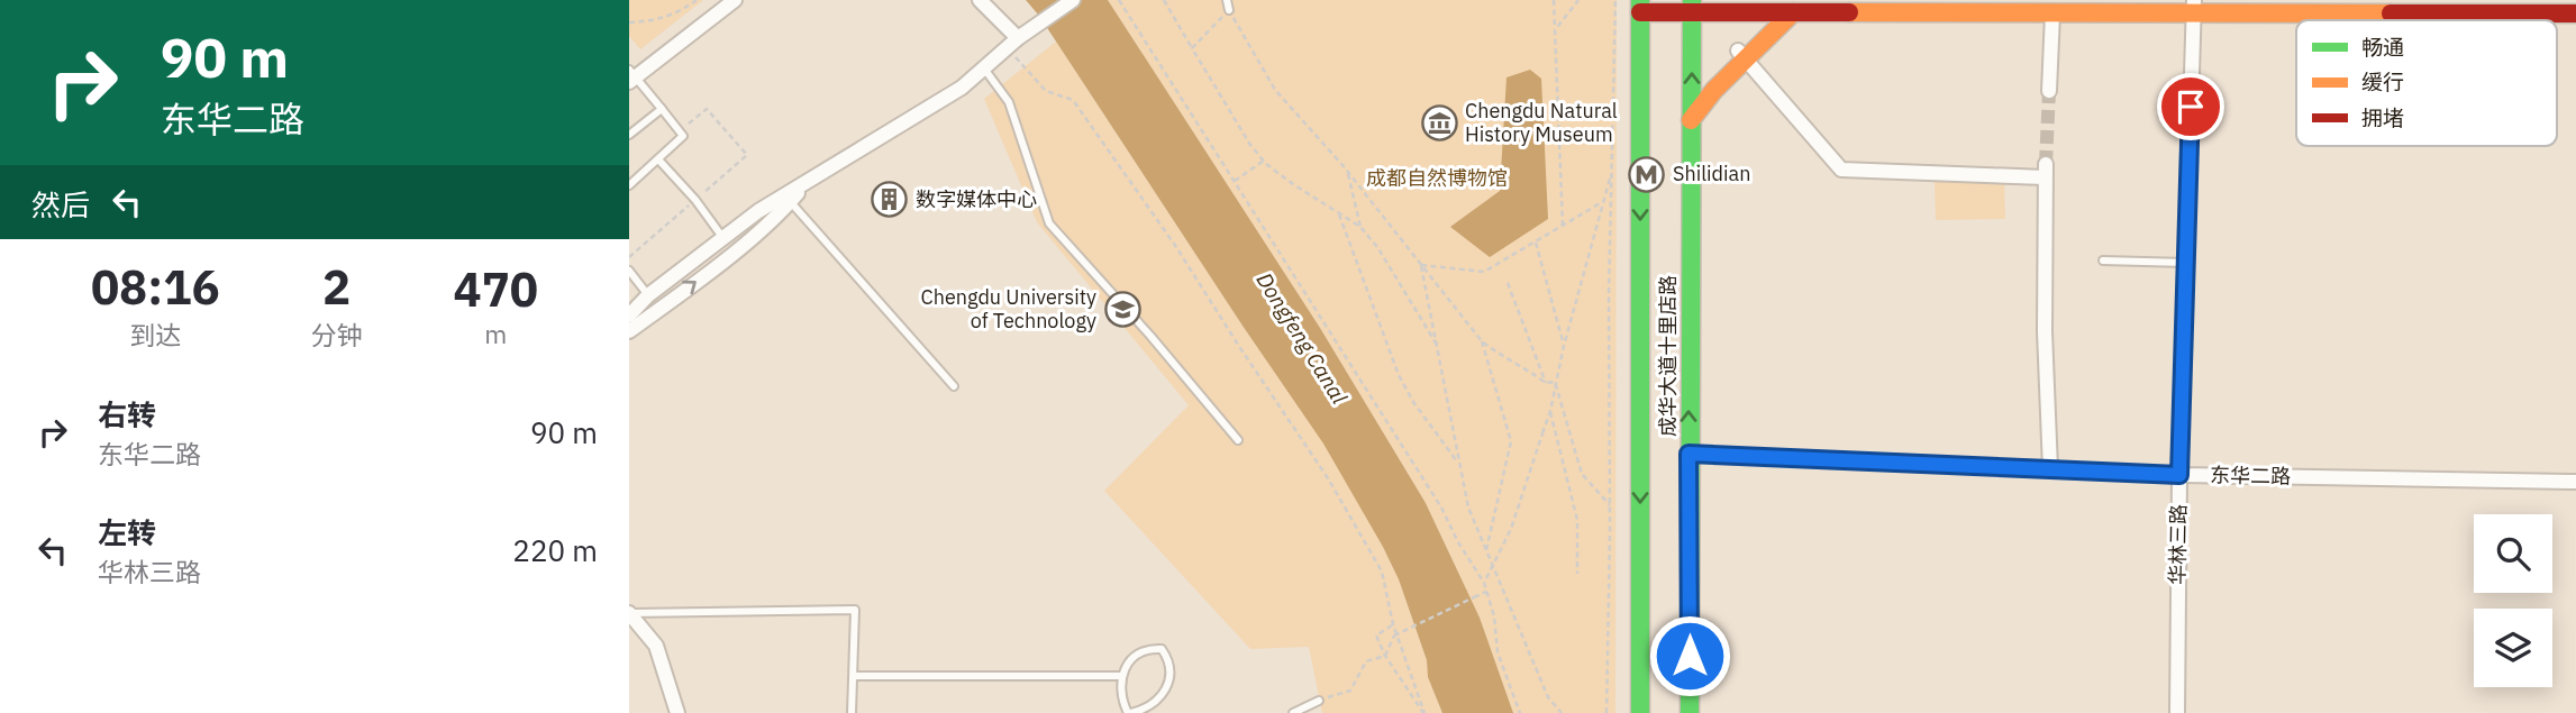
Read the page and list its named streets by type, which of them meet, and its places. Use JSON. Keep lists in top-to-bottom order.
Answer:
{
  "streets": {
    "main road": ["成华大道十里店路"],
    "street": ["东华二路", "华林三路"]
  },
  "crossings": [
    ["成华大道十里店路", "东华二路"],
    ["东华二路", "华林三路"]
  ],
  "water": ["Dongfeng Canal"],
  "parks": ["成都自然博物馆"],
  "places": {
    "museum": ["Chengdu Natural History Museum"],
    "metro station": ["Shilidian"],
    "building": ["数字媒体中心"],
    "school or university": ["Chengdu University of Technology"]
  },
  "legend": ["畅通", "缓行", "拥堵"],
  "page": {
    "turn": ["90 m", "东华二路"],
    "then": "然后",
    "eta": [
      "08:16",
      "到达",
      "2",
      "分钟",
      "470",
      "m"
    ],
    "list": [
      {
        "name": "右转",
        "note": "东华二路",
        "value": "90 m"
      },
      {
        "name": "左转",
        "note": "华林三路",
        "value": "220 m"
      }
    ]
  }
}
